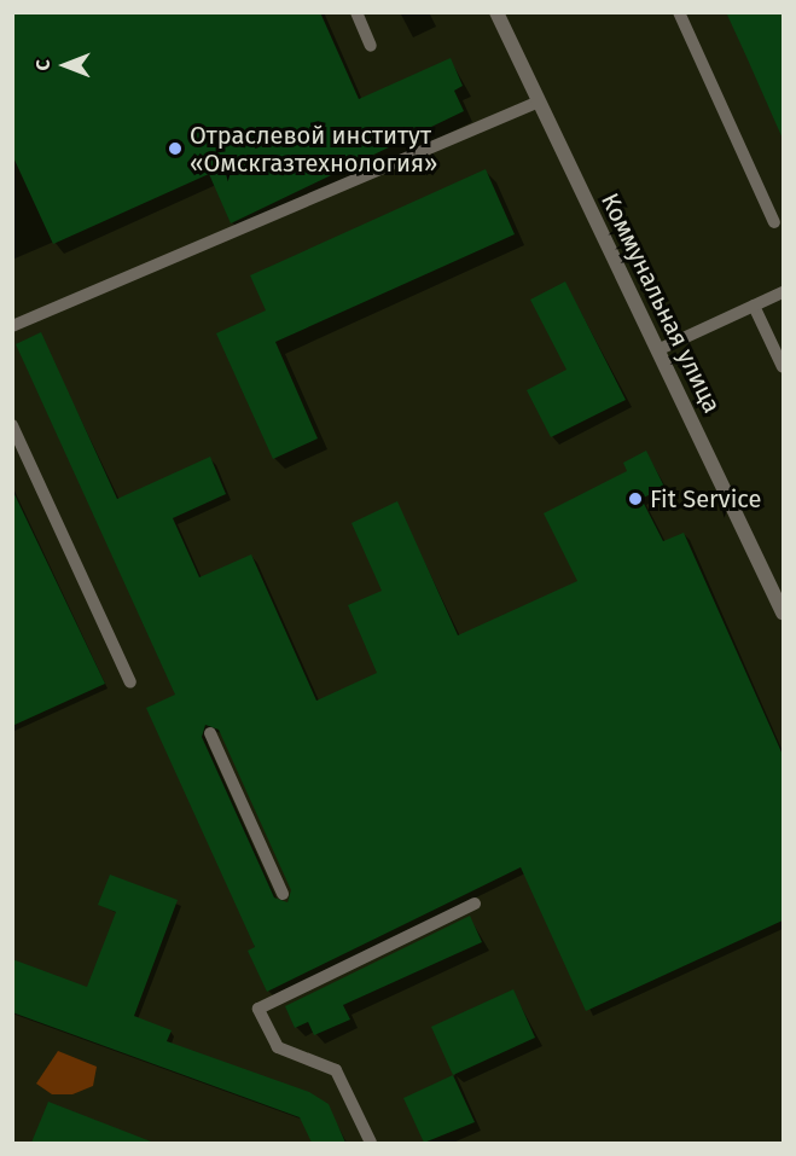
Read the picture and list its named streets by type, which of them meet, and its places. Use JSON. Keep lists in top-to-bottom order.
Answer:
{
  "streets": {
    "street": ["Коммунальная улица"]
  },
  "places": ["Отраслевой институт «Омскгазтехнология»", "Fit Service"],
  "north": "left"
}
